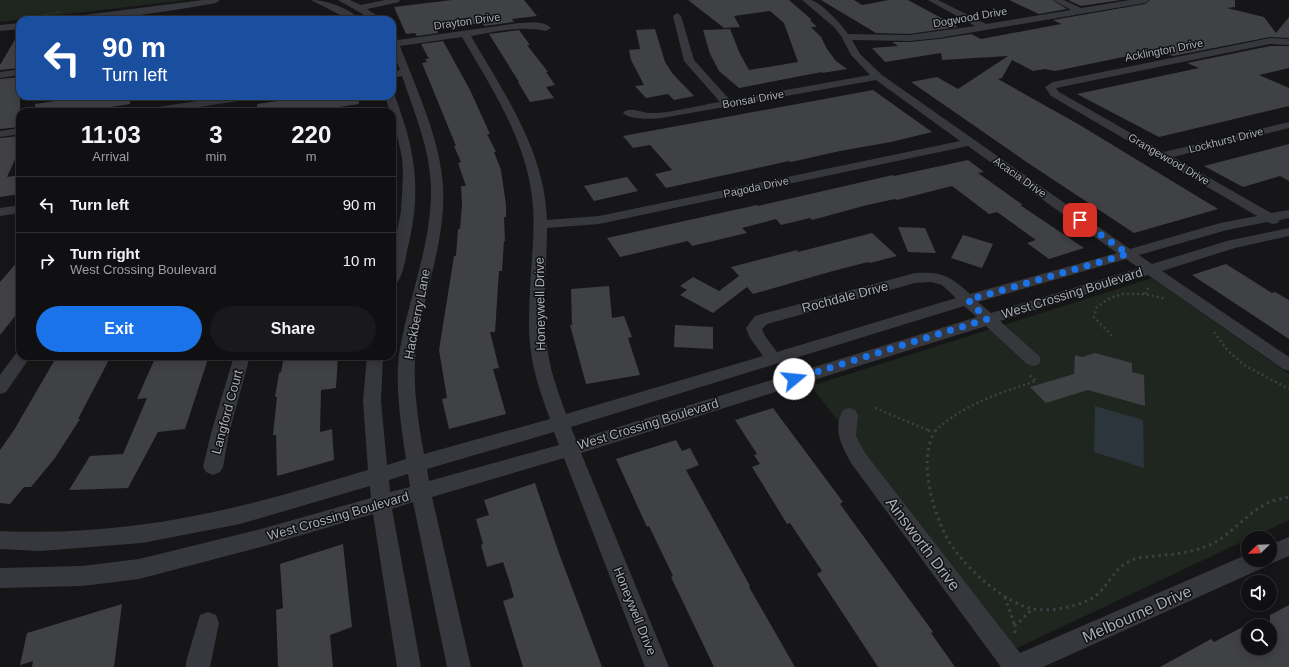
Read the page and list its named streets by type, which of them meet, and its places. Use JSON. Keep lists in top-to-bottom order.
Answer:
{
  "streets": {
    "street": [
      "Dogwood Drive",
      "Drayton Drive",
      "Acklington Drive",
      "Bonsai Drive",
      "Lockhurst Drive",
      "Grangewood Drive",
      "Acacia Drive",
      "Pagoda Drive",
      "West Crossing Boulevard",
      "Rochdale Drive",
      "Honeywell Drive",
      "Hackberry Lane",
      "Langford Court",
      "Ainsworth Drive",
      "Melbourne Drive"
    ]
  },
  "crossings": [
    ["Dogwood Drive", "Acacia Drive"],
    ["Drayton Drive", "Honeywell Drive"],
    ["Acklington Drive", "Grangewood Drive"],
    ["Bonsai Drive", "Acacia Drive"],
    ["Lockhurst Drive", "Grangewood Drive"],
    ["Grangewood Drive", "West Crossing Boulevard"],
    ["Acacia Drive", "Pagoda Drive"],
    ["Acacia Drive", "West Crossing Boulevard"],
    ["Pagoda Drive", "Honeywell Drive"],
    ["West Crossing Boulevard", "Rochdale Drive"],
    ["West Crossing Boulevard", "Honeywell Drive"],
    ["West Crossing Boulevard", "Hackberry Lane"],
    ["Ainsworth Drive", "Melbourne Drive"]
  ],
  "north": "bottom left",
  "page": {
    "turn": ["90 m", "Turn left"],
    "eta": [
      "11:03",
      "Arrival",
      "3",
      "min",
      "220",
      "m"
    ],
    "list": [
      {
        "name": "Turn left",
        "value": "90 m"
      },
      {
        "name": "Turn right",
        "note": "West Crossing Boulevard",
        "value": "10 m"
      }
    ],
    "buttons": ["Exit", "Share"]
  }
}
